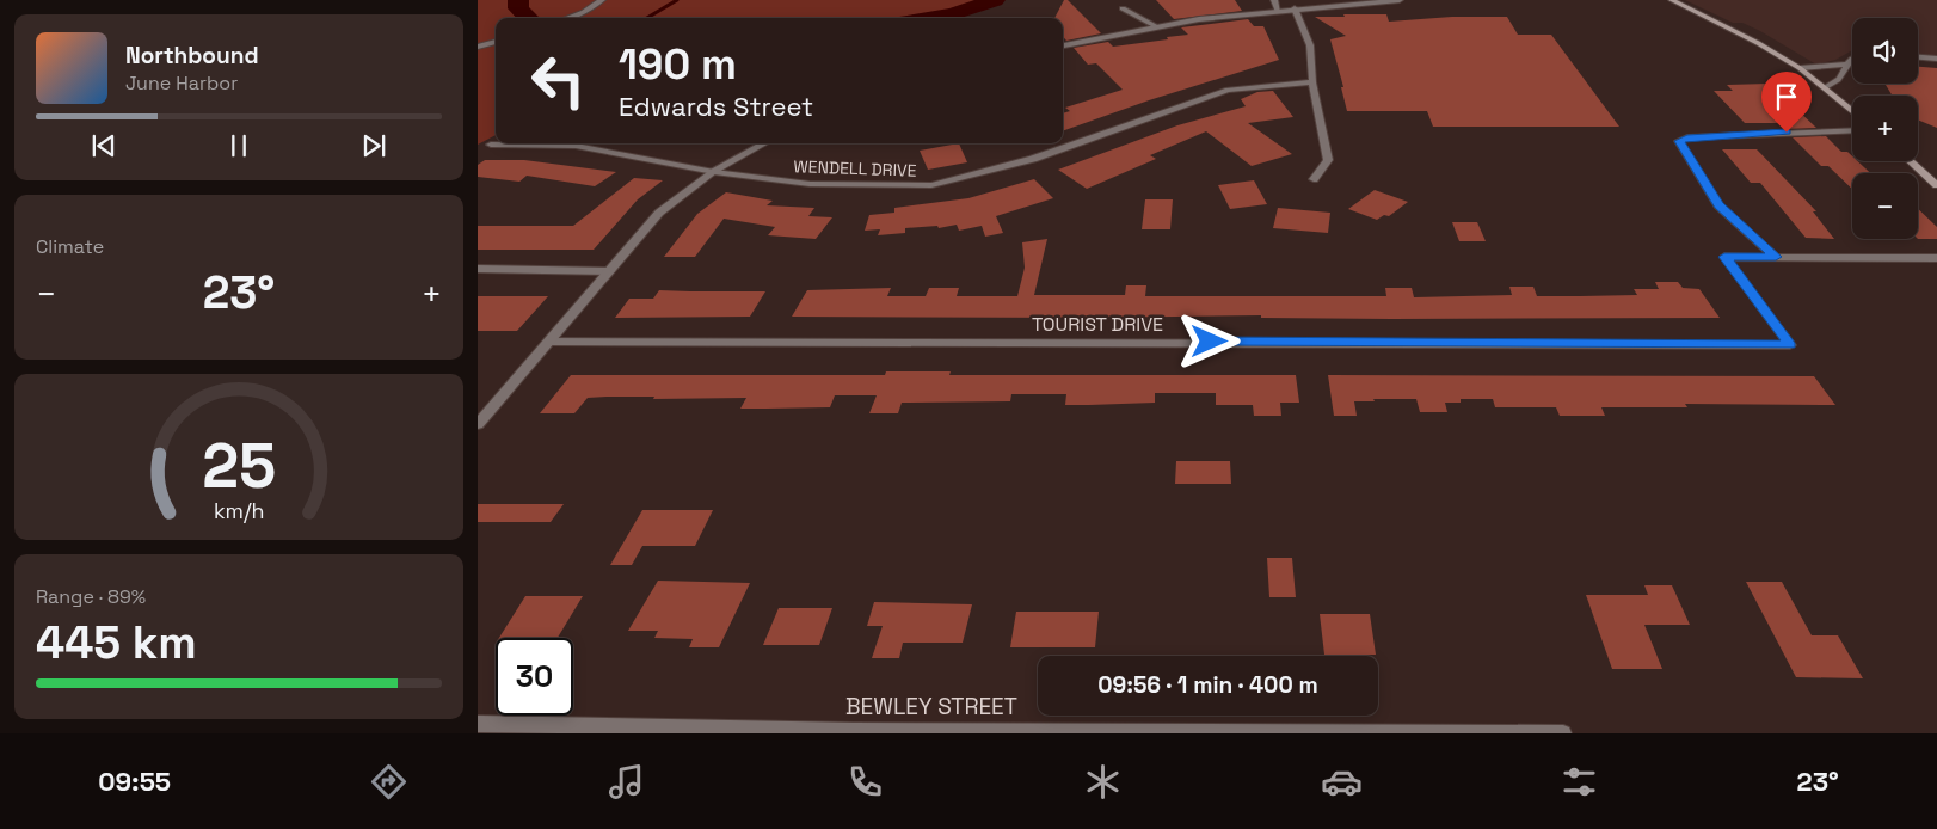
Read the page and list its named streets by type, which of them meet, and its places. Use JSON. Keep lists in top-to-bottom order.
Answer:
{
  "streets": {
    "street": ["WENDELL DRIVE", "TOURIST DRIVE", "BEWLEY STREET"]
  },
  "page": {
    "map_buttons": ["+", "−"],
    "turn": ["190 m", "Edwards Street"],
    "song": ["Northbound", "June Harbor"],
    "tile": [
      "Climate",
      ["Range · 89%", "445 km"]
    ],
    "heat": ["−", "23°", "+"],
    "limit": "30",
    "trip": "09:56 · 1 min · 400 m",
    "tabs": ["09:55", "23°"],
    "gauge": ["25", "km/h"]
  }
}
